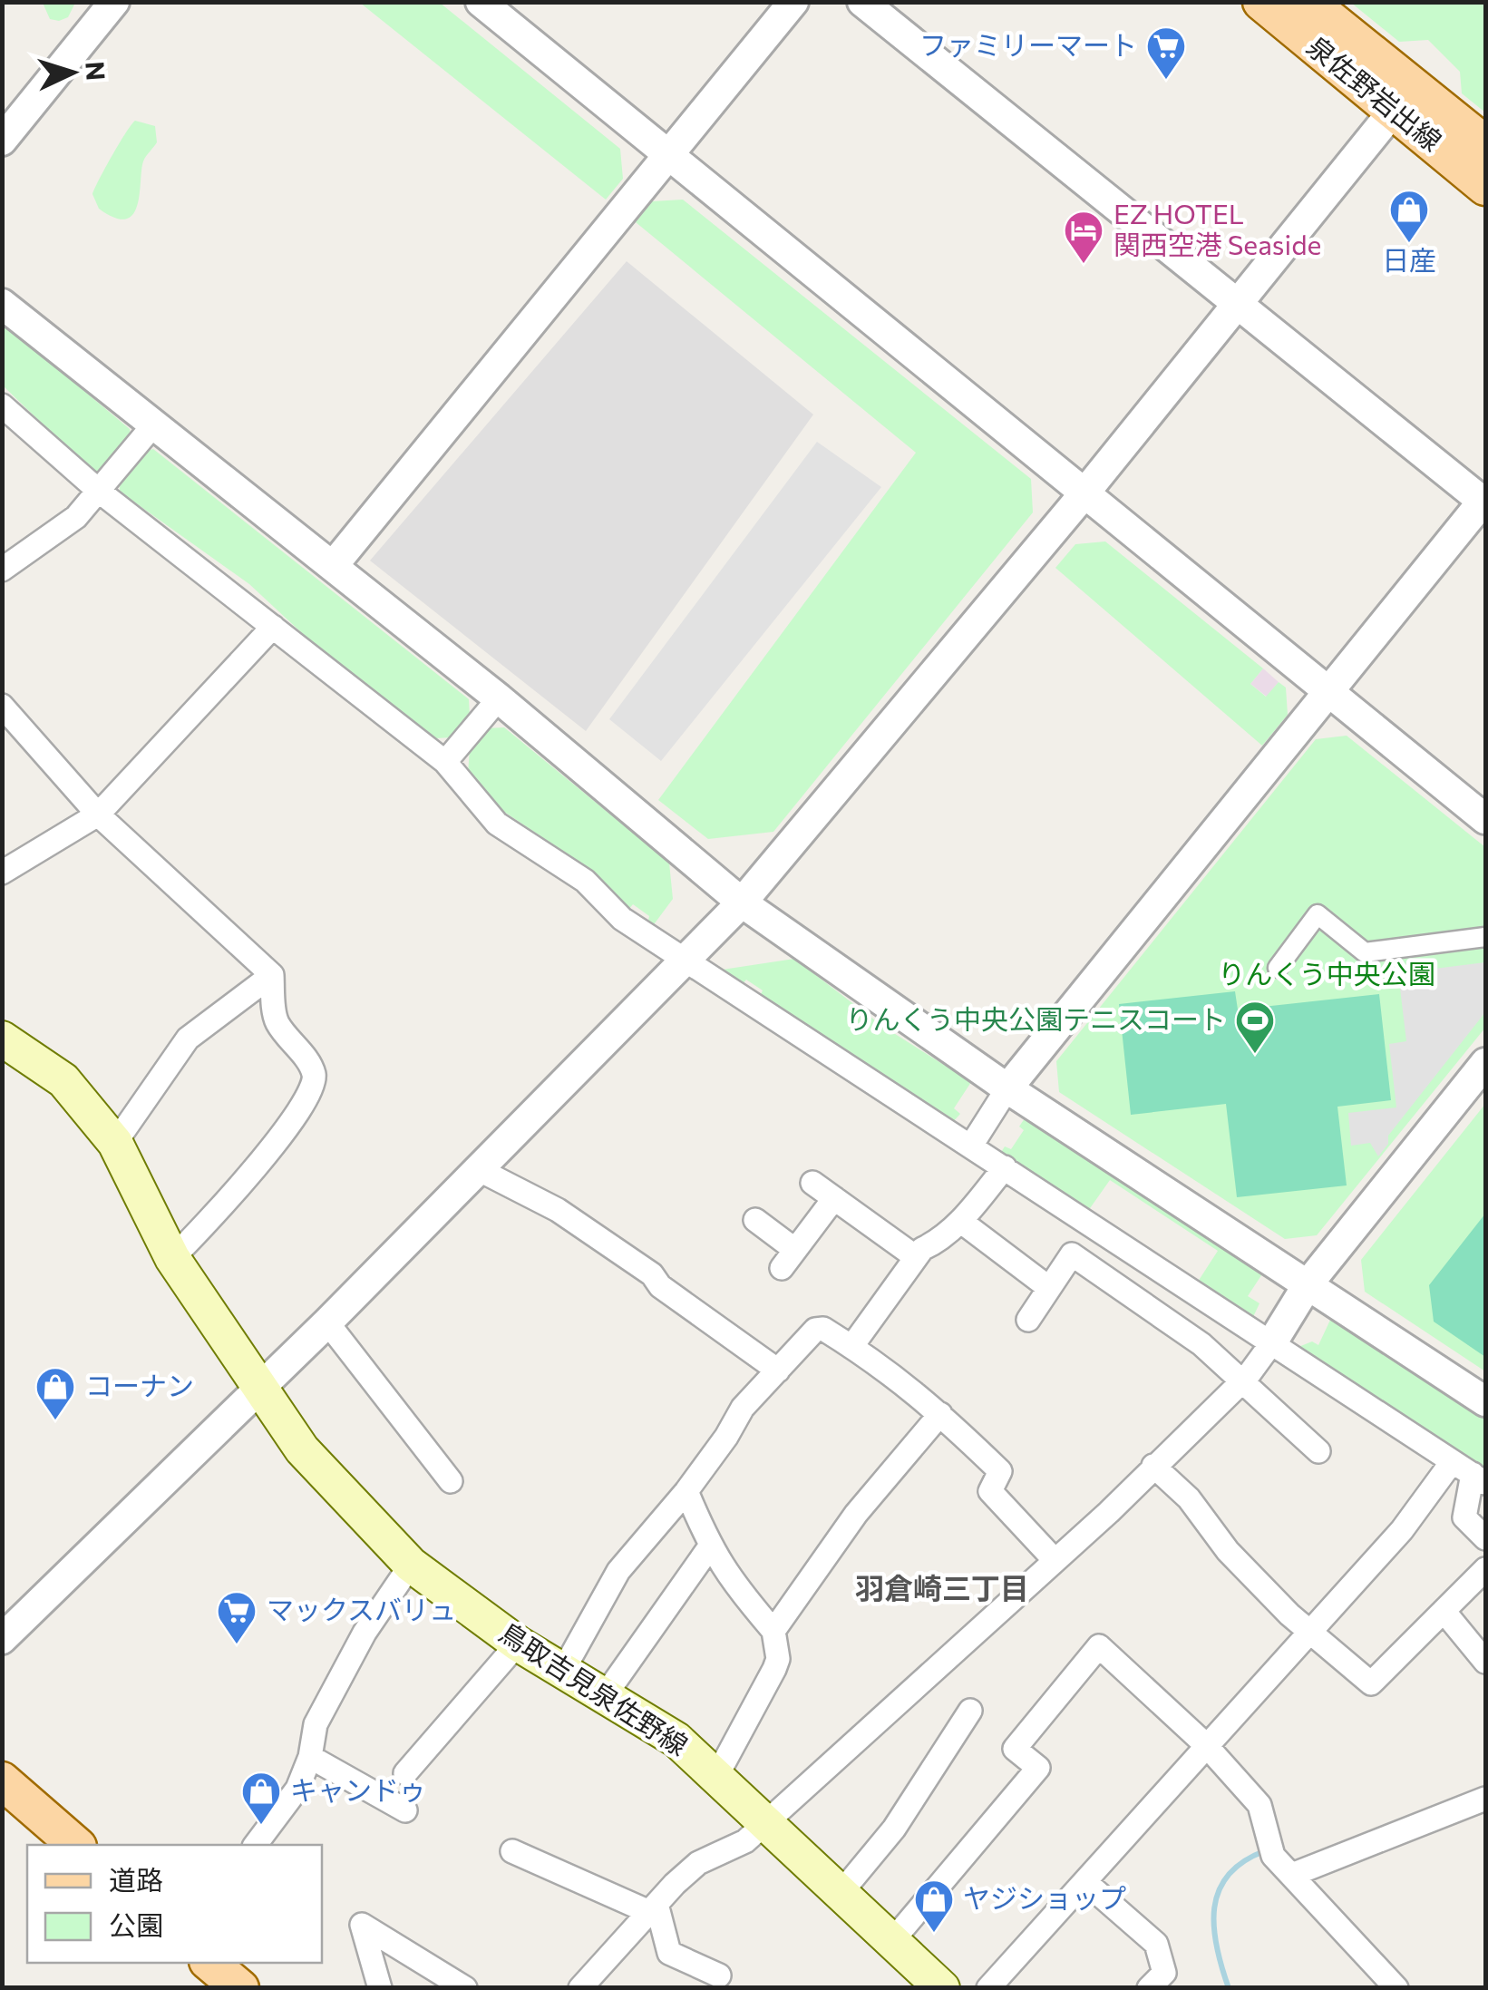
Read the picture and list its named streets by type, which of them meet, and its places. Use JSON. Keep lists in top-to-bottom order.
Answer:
{
  "streets": {
    "main road": ["泉佐野岩出線", "鳥取吉見泉佐野線"]
  },
  "districts": ["羽倉崎三丁目"],
  "parks": ["りんくう中央公園"],
  "places": {
    "supermarket": ["ファミリーマート", "マックスバリュ"],
    "shop": [
      "日産",
      "コーナン",
      "キャンドゥ",
      "ヤジショップ"
    ],
    "hotel": ["EZ HOTEL 関西空港 Seaside"],
    "sports": ["りんくう中央公園テニスコート"]
  },
  "legend": ["道路", "公園"],
  "north": "right"
}
